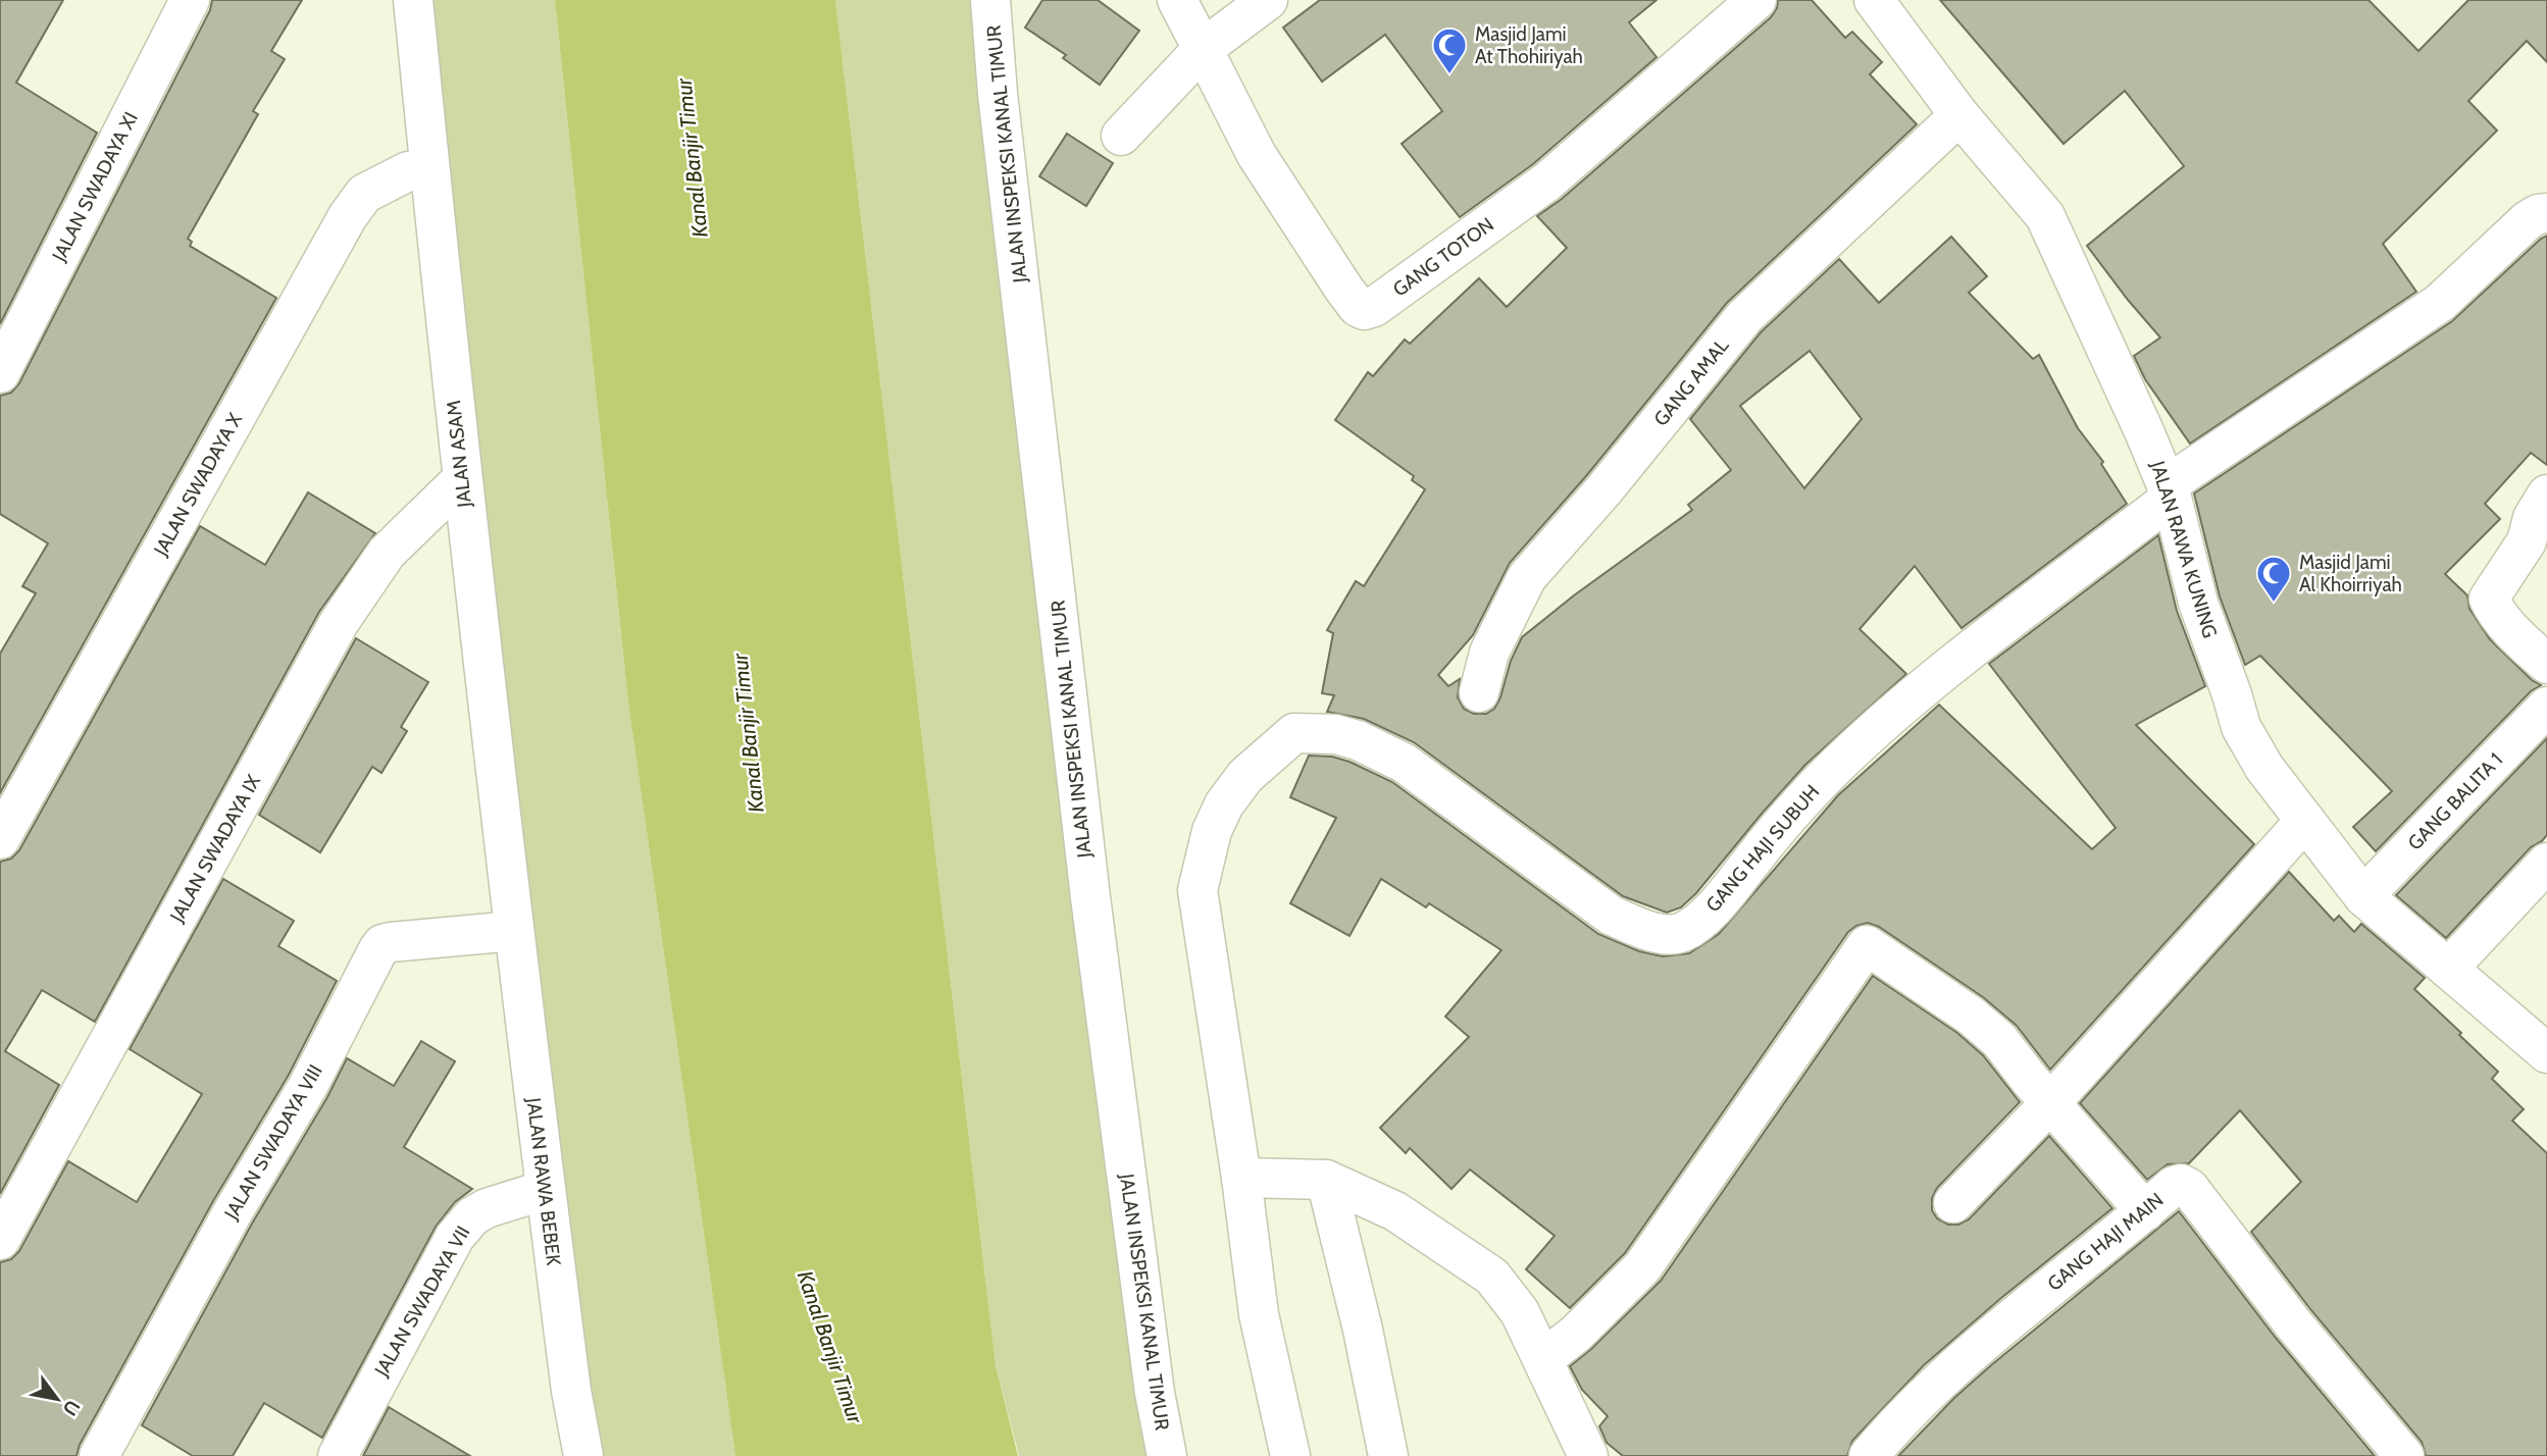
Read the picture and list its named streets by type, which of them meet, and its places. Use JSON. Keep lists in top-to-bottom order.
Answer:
{
  "streets": {
    "street": [
      "JALAN INSPEKSI KANAL TIMUR",
      "JALAN SWADAYA XI",
      "GANG TOTON",
      "GANG AMAL",
      "JALAN ASAM",
      "JALAN SWADAYA X",
      "JALAN RAWA KUNING",
      "GANG BALITA 1",
      "JALAN SWADAYA IX",
      "GANG HAJI SUBUH",
      "JALAN SWADAYA VIII",
      "JALAN RAWA BEBEK",
      "GANG HAJI MAIN",
      "JALAN SWADAYA VII"
    ]
  },
  "crossings": [
    ["GANG AMAL", "JALAN RAWA KUNING"],
    ["JALAN ASAM", "JALAN SWADAYA X"],
    ["JALAN ASAM", "JALAN SWADAYA IX"],
    ["JALAN ASAM", "JALAN SWADAYA VIII"],
    ["JALAN ASAM", "JALAN RAWA BEBEK"],
    ["JALAN RAWA KUNING", "GANG BALITA 1"],
    ["JALAN RAWA KUNING", "GANG HAJI SUBUH"],
    ["JALAN SWADAYA VIII", "JALAN RAWA BEBEK"],
    ["JALAN RAWA BEBEK", "JALAN SWADAYA VII"]
  ],
  "water": ["Kanal Banjir Timur"],
  "places": {
    "mosque": ["Masjid Jami At Thohiriyah", "Masjid Jami Al Khoirriyah"]
  },
  "north": "bottom right"
}
